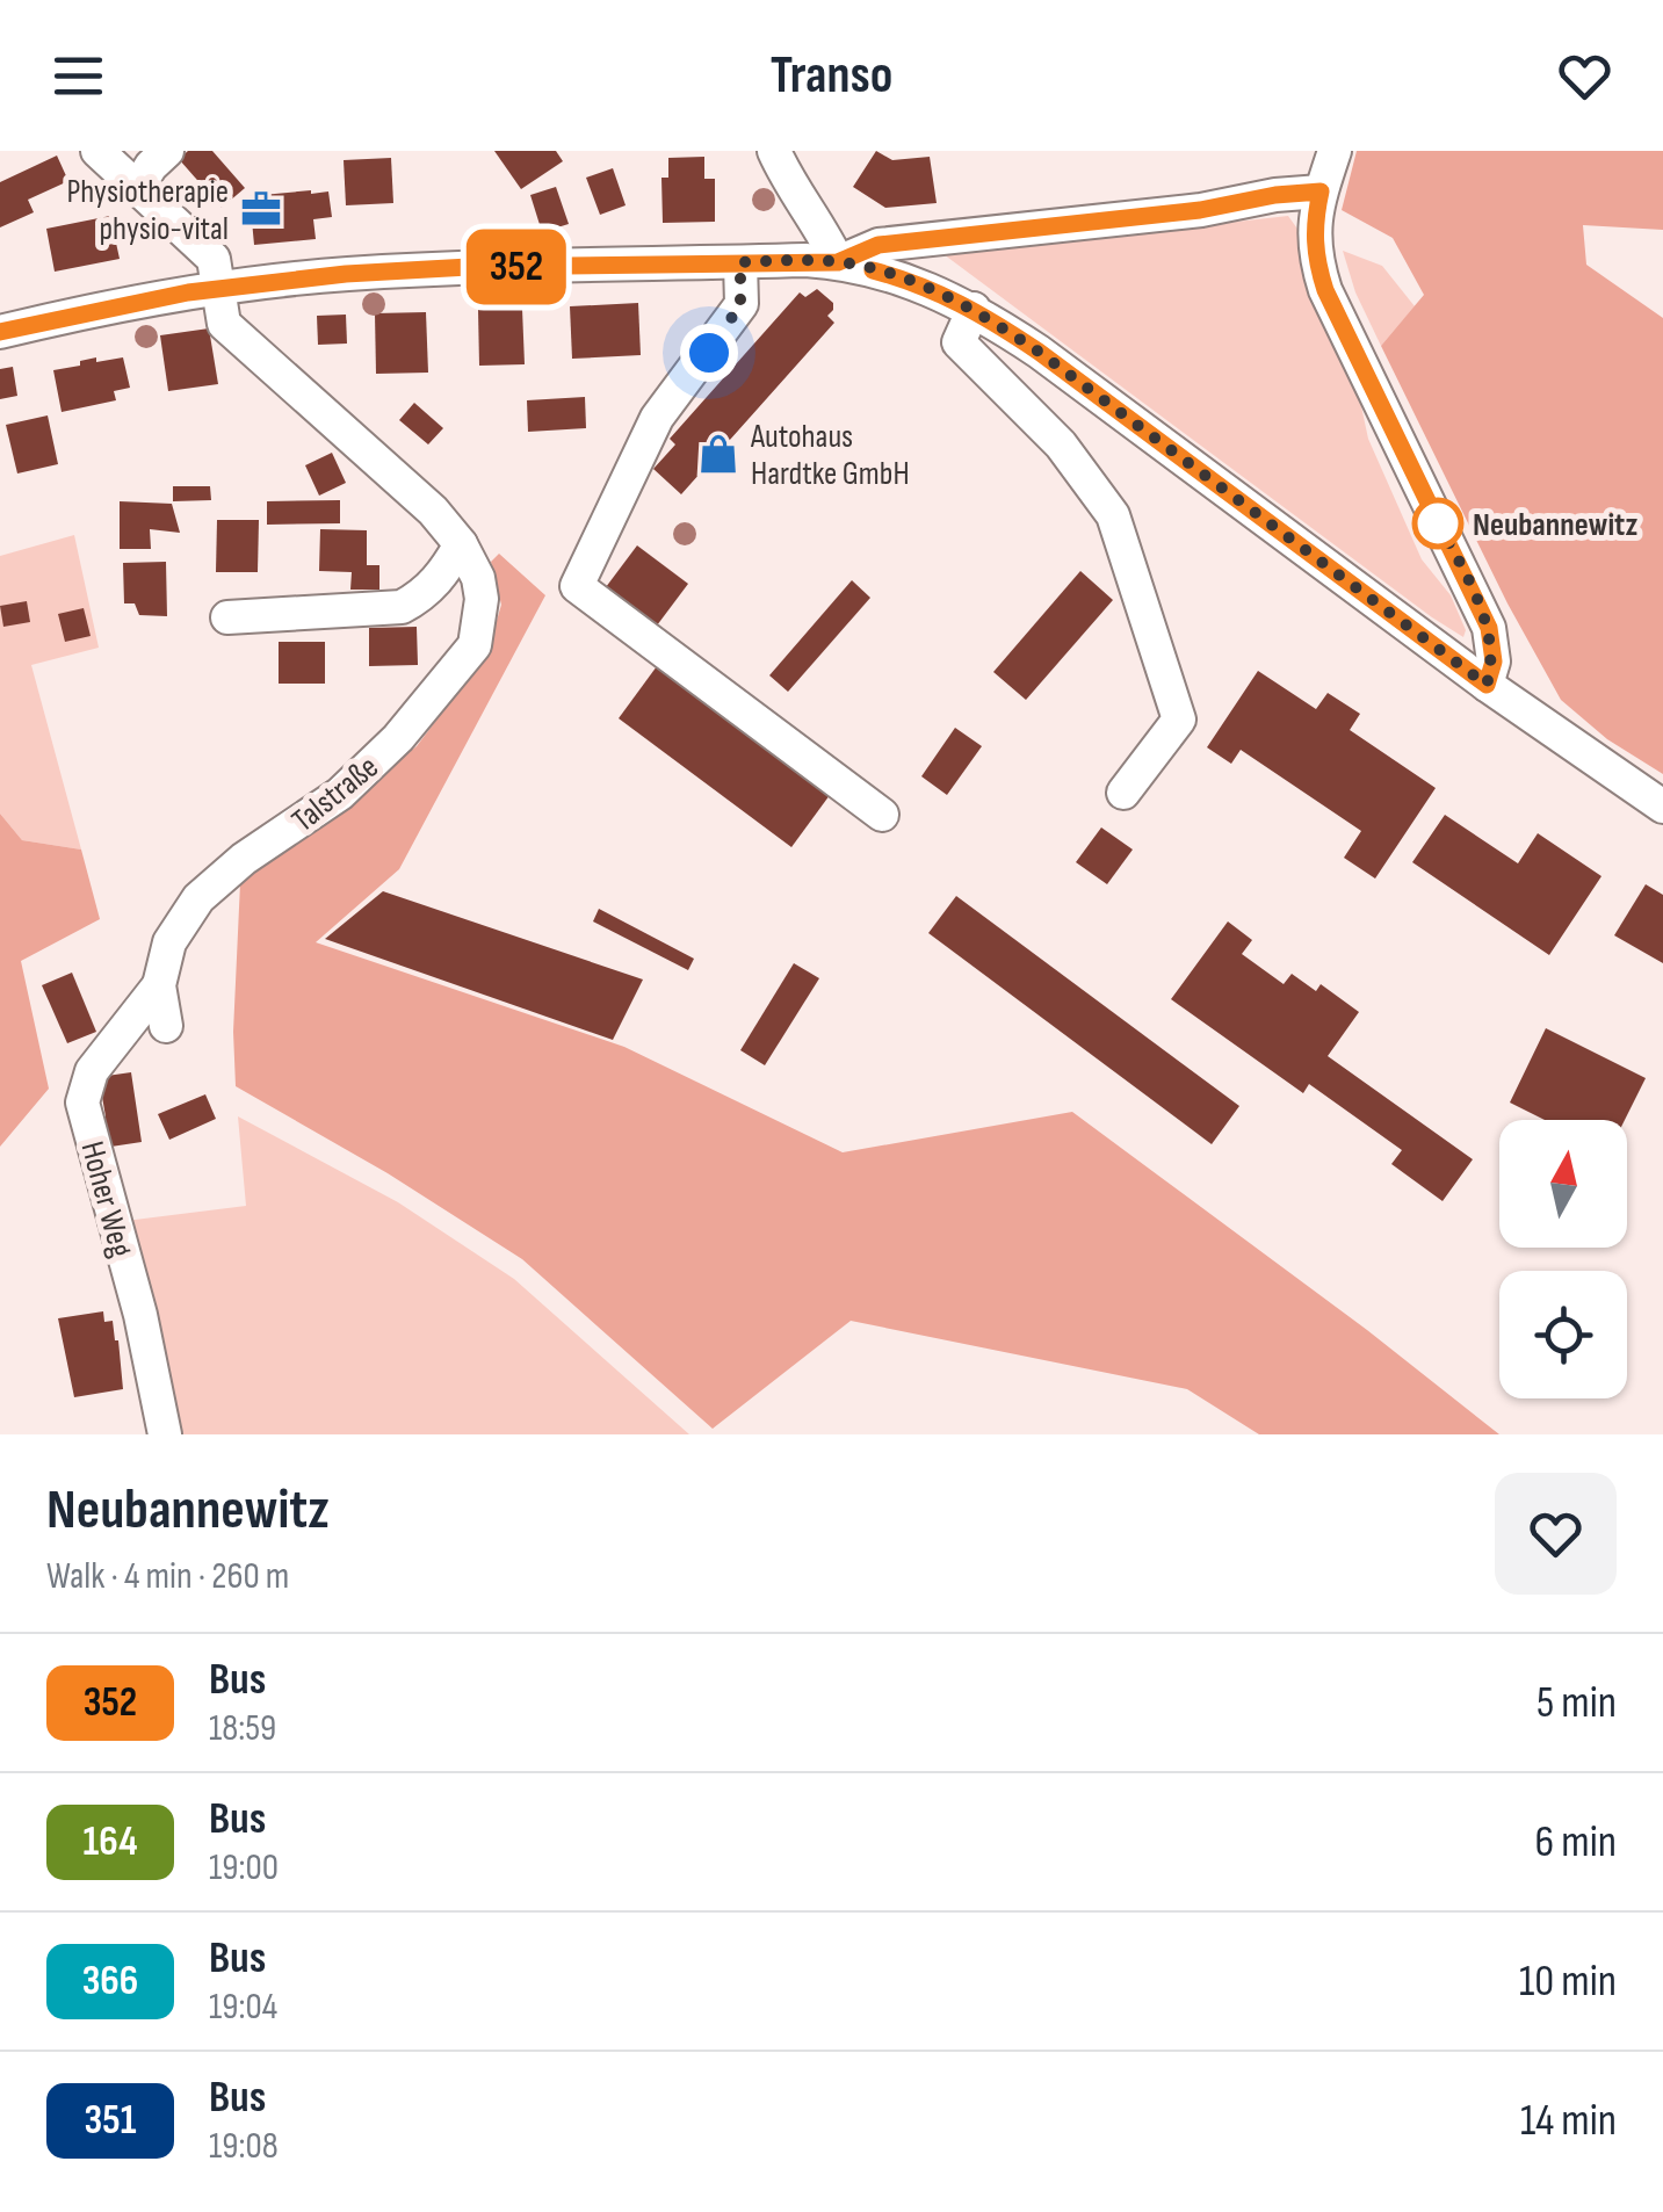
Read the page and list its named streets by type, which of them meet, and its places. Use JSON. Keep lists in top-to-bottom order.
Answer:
{
  "streets": {
    "street": ["Talstraße", "Hoher Weg"]
  },
  "crossings": [
    ["Talstraße", "Hoher Weg"]
  ],
  "places": {
    "office": ["Physiotherapie physio-vital"],
    "shop": ["Autohaus Hardtke GmbH"],
    "other": ["Neubannewitz"]
  },
  "lines": ["bus line 352"],
  "north": "top",
  "page": {
    "header": "Transo",
    "on_map": "352",
    "heading": ["Neubannewitz", "Walk · 4 min · 260 m"],
    "list": [
      {
        "mark": "352",
        "name": "Bus",
        "note": "18:59",
        "value": "5 min"
      },
      {
        "mark": "164",
        "name": "Bus",
        "note": "19:00",
        "value": "6 min"
      },
      {
        "mark": "366",
        "name": "Bus",
        "note": "19:04",
        "value": "10 min"
      },
      {
        "mark": "351",
        "name": "Bus",
        "note": "19:08",
        "value": "14 min"
      }
    ]
  }
}
